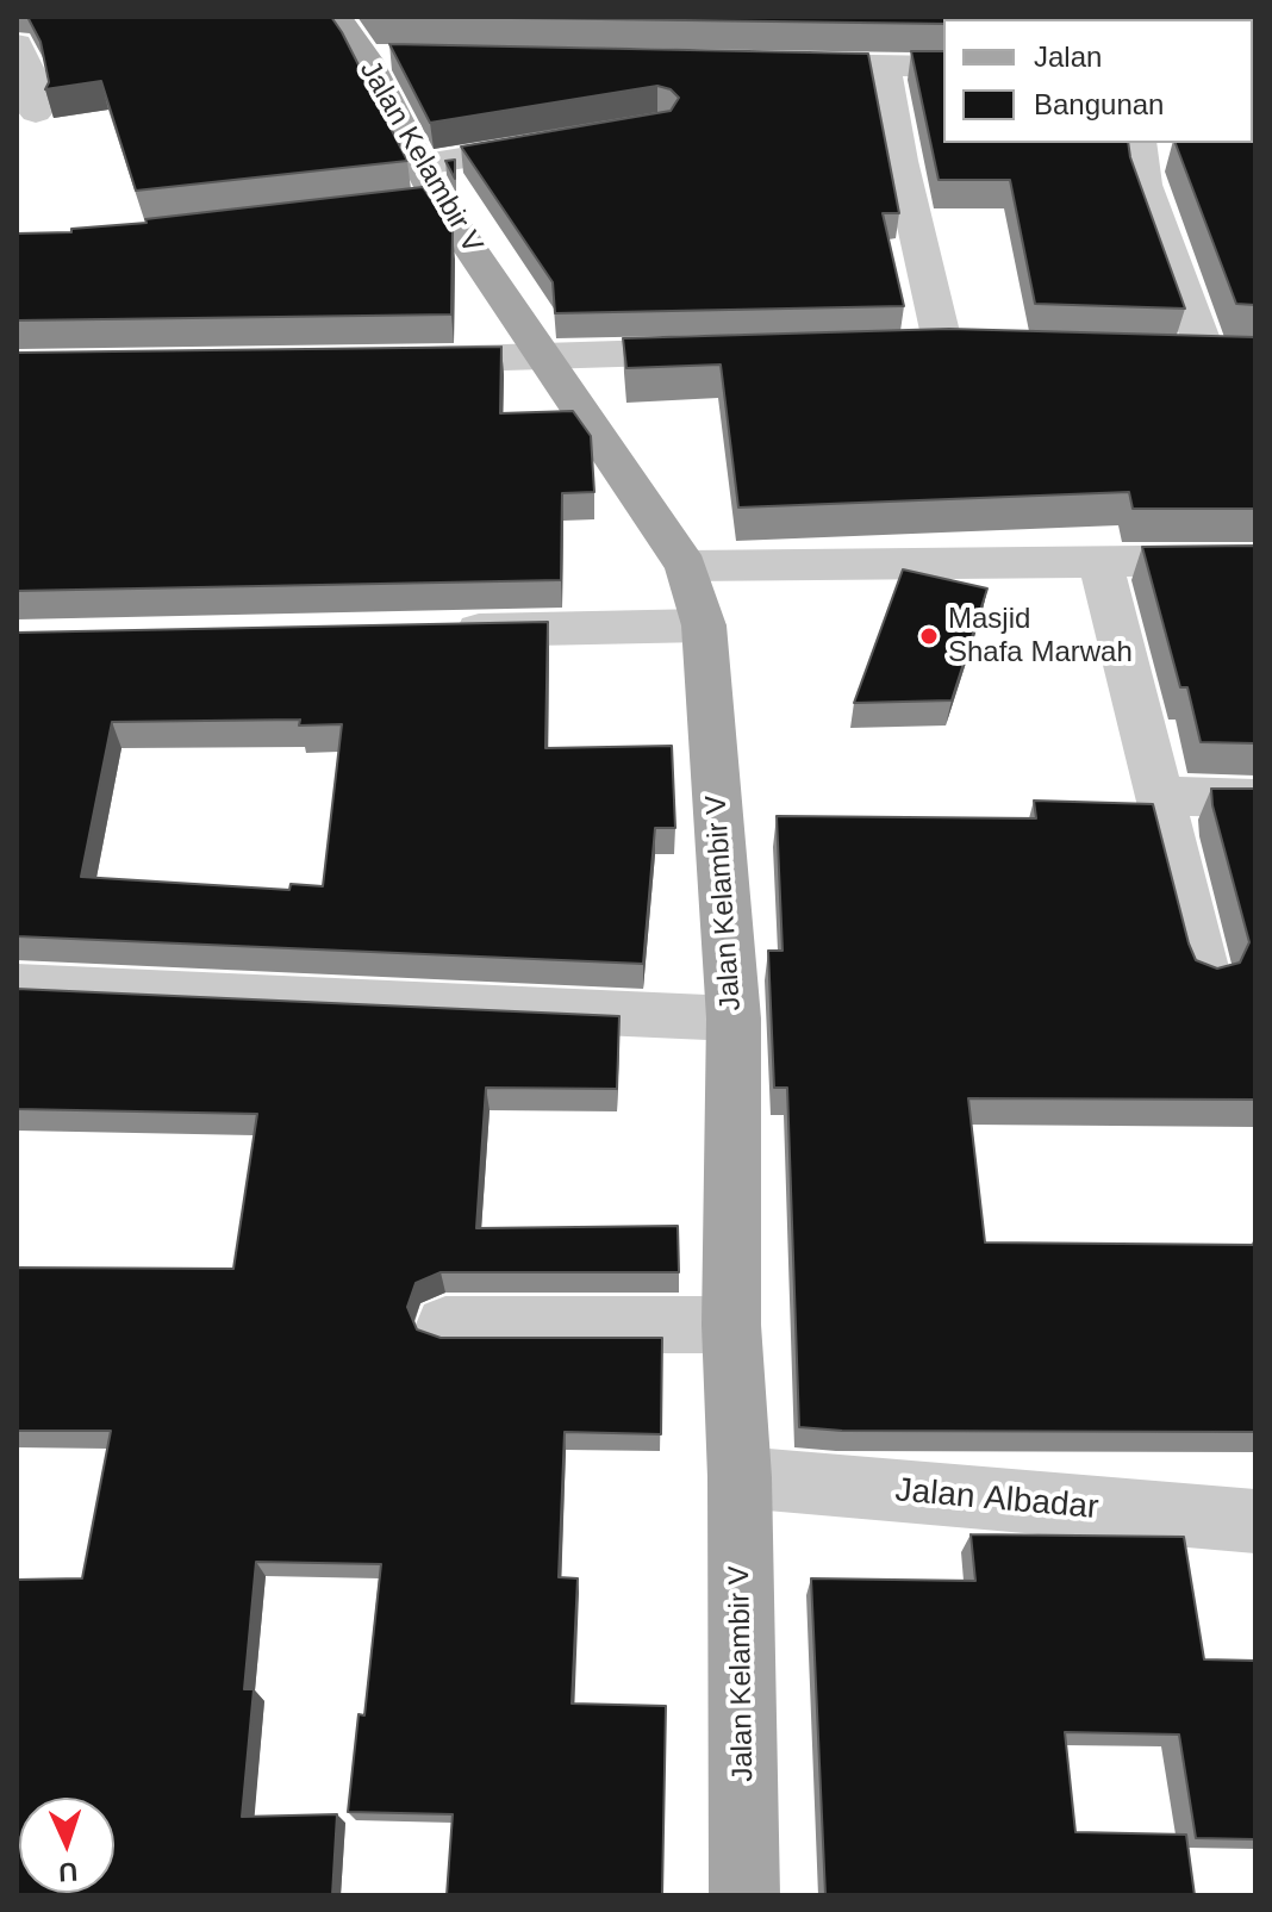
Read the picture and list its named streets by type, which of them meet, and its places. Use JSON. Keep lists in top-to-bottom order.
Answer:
{
  "streets": {
    "main road": ["Jalan Kelambir V"],
    "street": ["Jalan Albadar"]
  },
  "crossings": [
    ["Jalan Kelambir V", "Jalan Albadar"]
  ],
  "places": ["Masjid Shafa Marwah"],
  "legend": ["Jalan", "Bangunan"],
  "north": "bottom"
}
